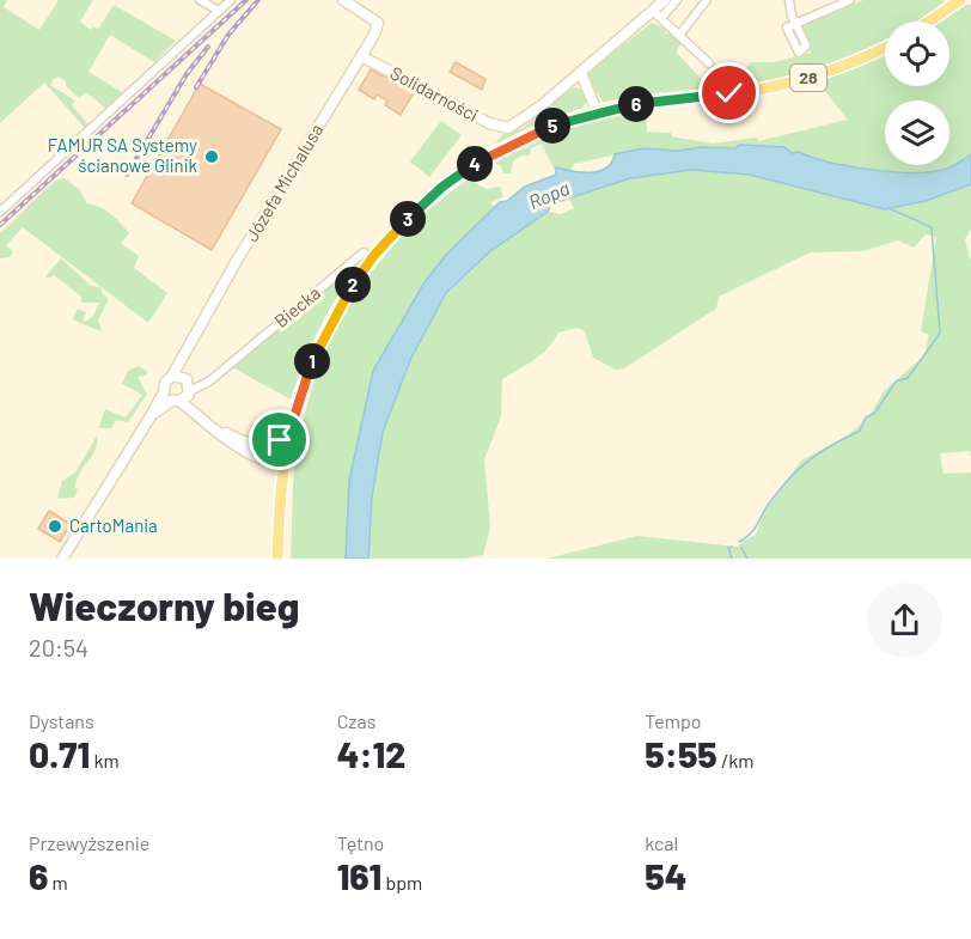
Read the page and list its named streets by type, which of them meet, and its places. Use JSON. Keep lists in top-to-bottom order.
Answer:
{
  "streets": {
    "main road": ["28", "Biecka"],
    "street": ["Solidarności", "Józefa Michalusa"]
  },
  "crossings": [
    ["28", "Biecka"],
    ["Solidarności", "Józefa Michalusa"],
    ["Józefa Michalusa", "Biecka"]
  ],
  "water": ["Ropa"],
  "places": ["FAMUR SA Systemy ścianowe Glinik", "CartoMania"],
  "page": {
    "pins": [
      "6",
      "5",
      "4",
      "3",
      "2",
      "1"
    ],
    "heading": ["Wieczorny bieg", "20:54"],
    "stats": [
      ["Dystans", "0.71 km"],
      ["Czas", "4:12"],
      ["Tempo", "5:55 /km"],
      ["Przewyższenie", "6 m"],
      ["Tętno", "161 bpm"],
      ["kcal", "54"]
    ]
  }
}
